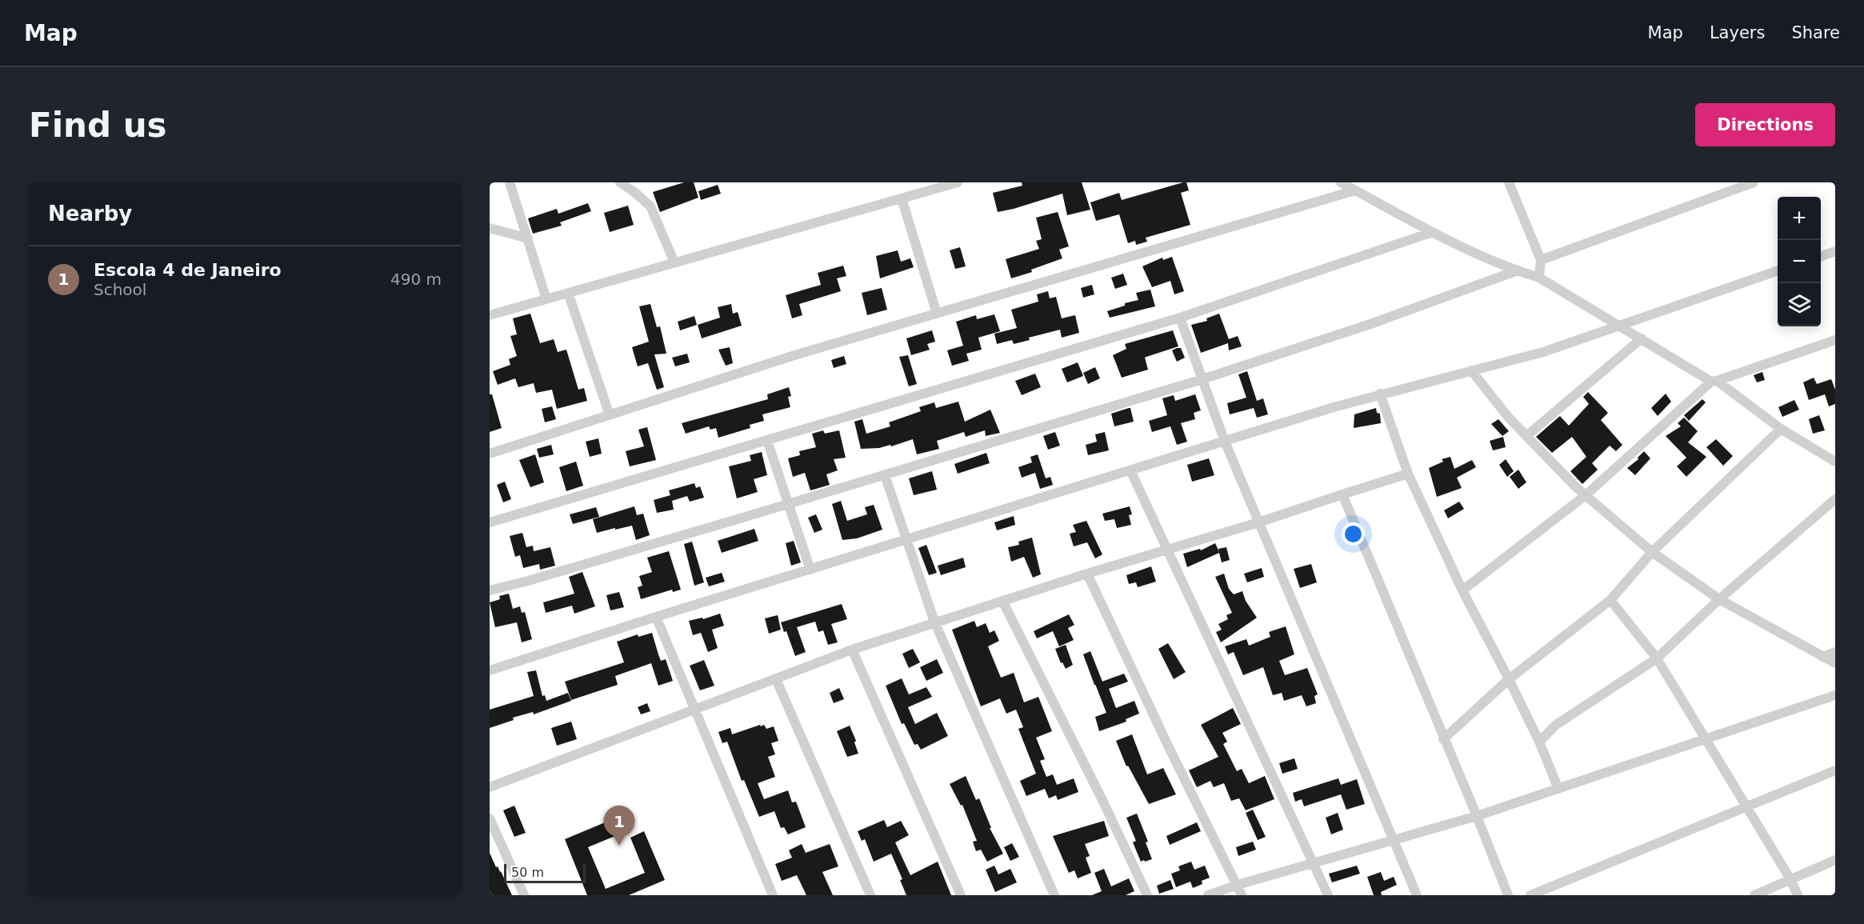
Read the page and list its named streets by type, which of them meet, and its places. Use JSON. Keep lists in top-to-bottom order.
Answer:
{
  "scale_bar": "50 m",
  "page": {
    "header": "Map",
    "nav": ["Map", "Layers", "Share"],
    "buttons": "Directions",
    "title": "Find us",
    "heading": "Nearby",
    "map_buttons": ["+", "−"],
    "list": [
      {
        "mark": "1",
        "name": "Escola 4 de Janeiro",
        "note": "School",
        "value": "490 m"
      }
    ],
    "pins": "1",
    "scale": "50 m"
  }
}
